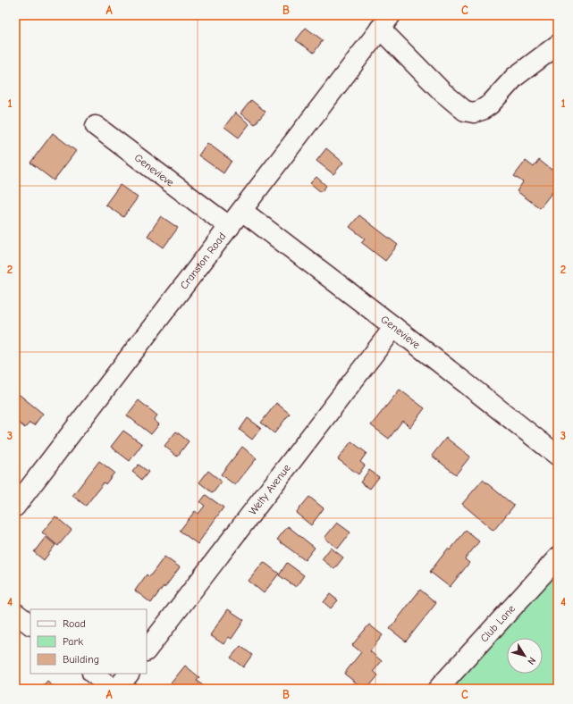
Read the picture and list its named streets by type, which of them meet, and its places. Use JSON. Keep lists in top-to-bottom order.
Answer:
{
  "streets": {
    "street": [
      "Genevieve",
      "Cranston Road",
      "Welty Avenue",
      "Club Lane"
    ]
  },
  "crossings": [
    ["Genevieve", "Cranston Road"],
    ["Genevieve", "Welty Avenue"]
  ],
  "legend": ["Road", "Park", "Building"],
  "north": "bottom right",
  "grid": {
    "columns": ["A", "B", "C"],
    "rows": [
      "1",
      "2",
      "3",
      "4"
    ]
  }
}
